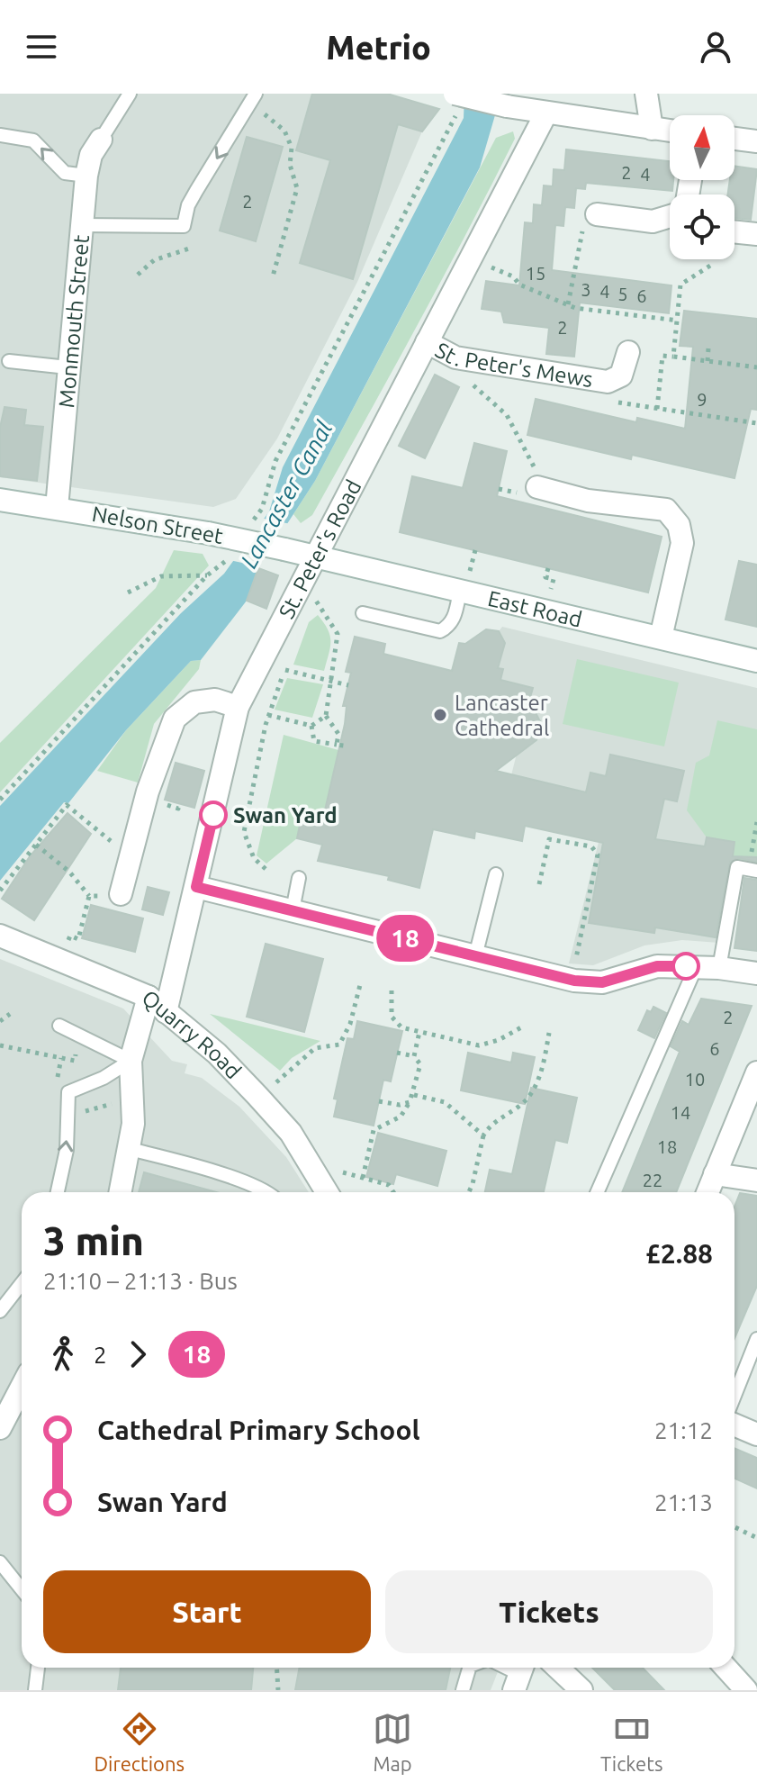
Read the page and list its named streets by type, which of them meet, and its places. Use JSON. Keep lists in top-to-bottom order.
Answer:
{
  "streets": {
    "street": [
      "Monmouth Street",
      "St. Peter's Mews",
      "Nelson Street",
      "St. Peter's Road",
      "East Road",
      "Quarry Road"
    ]
  },
  "crossings": [
    ["Monmouth Street", "Nelson Street"],
    ["St. Peter's Mews", "St. Peter's Road"],
    ["Nelson Street", "St. Peter's Road"],
    ["Nelson Street", "East Road"],
    ["St. Peter's Road", "East Road"],
    ["St. Peter's Road", "Quarry Road"]
  ],
  "water": ["Lancaster Canal"],
  "places": ["Lancaster Cathedral", "Swan Yard"],
  "lines": ["bus line 18"],
  "house_numbers": [
    "2",
    "4",
    "2",
    "15",
    "3",
    "4",
    "5",
    "6",
    "2",
    "9",
    "2",
    "6",
    "10",
    "14",
    "18",
    "22"
  ],
  "north": "top",
  "page": {
    "header": "Metrio",
    "on_map": "18",
    "heading": ["3 min", "21:10 – 21:13 · Bus", "£2.88"],
    "legs": ["2", "18"],
    "list": [
      {
        "name": "Cathedral Primary School",
        "value": "21:12"
      },
      {
        "name": "Swan Yard",
        "value": "21:13"
      }
    ],
    "buttons": ["Start", "Tickets"],
    "tabs": ["Directions", "Map", "Tickets"]
  }
}
